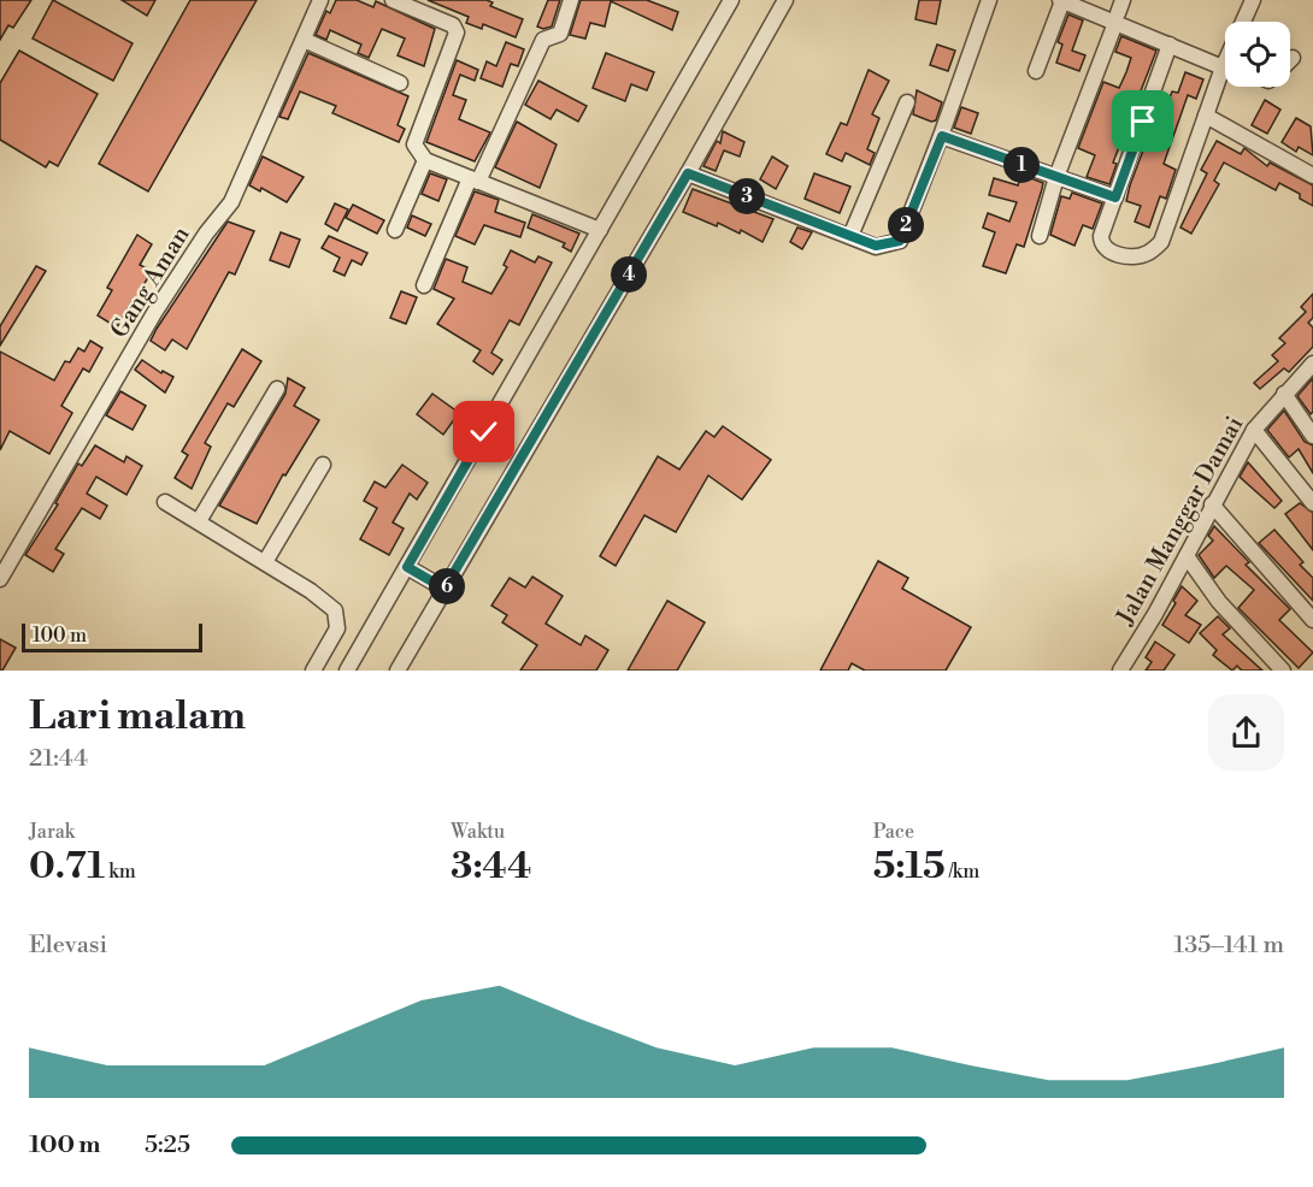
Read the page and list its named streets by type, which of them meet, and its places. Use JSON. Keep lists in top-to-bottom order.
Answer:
{
  "streets": {
    "street": ["Gang Aman", "Jalan Manggar Damai"]
  },
  "scale_bar": "100 m",
  "page": {
    "pins": [
      "1",
      "3",
      "2",
      "4",
      "6"
    ],
    "scale": "100 m",
    "heading": ["Lari malam", "21:44"],
    "stats": [
      ["Jarak", "0.71 km"],
      ["Waktu", "3:44"],
      ["Pace", "5:15 /km"]
    ],
    "chart": ["Elevasi", "135–141 m"],
    "list": [
      {
        "name": "100 m",
        "note": "5:25"
      }
    ]
  }
}
